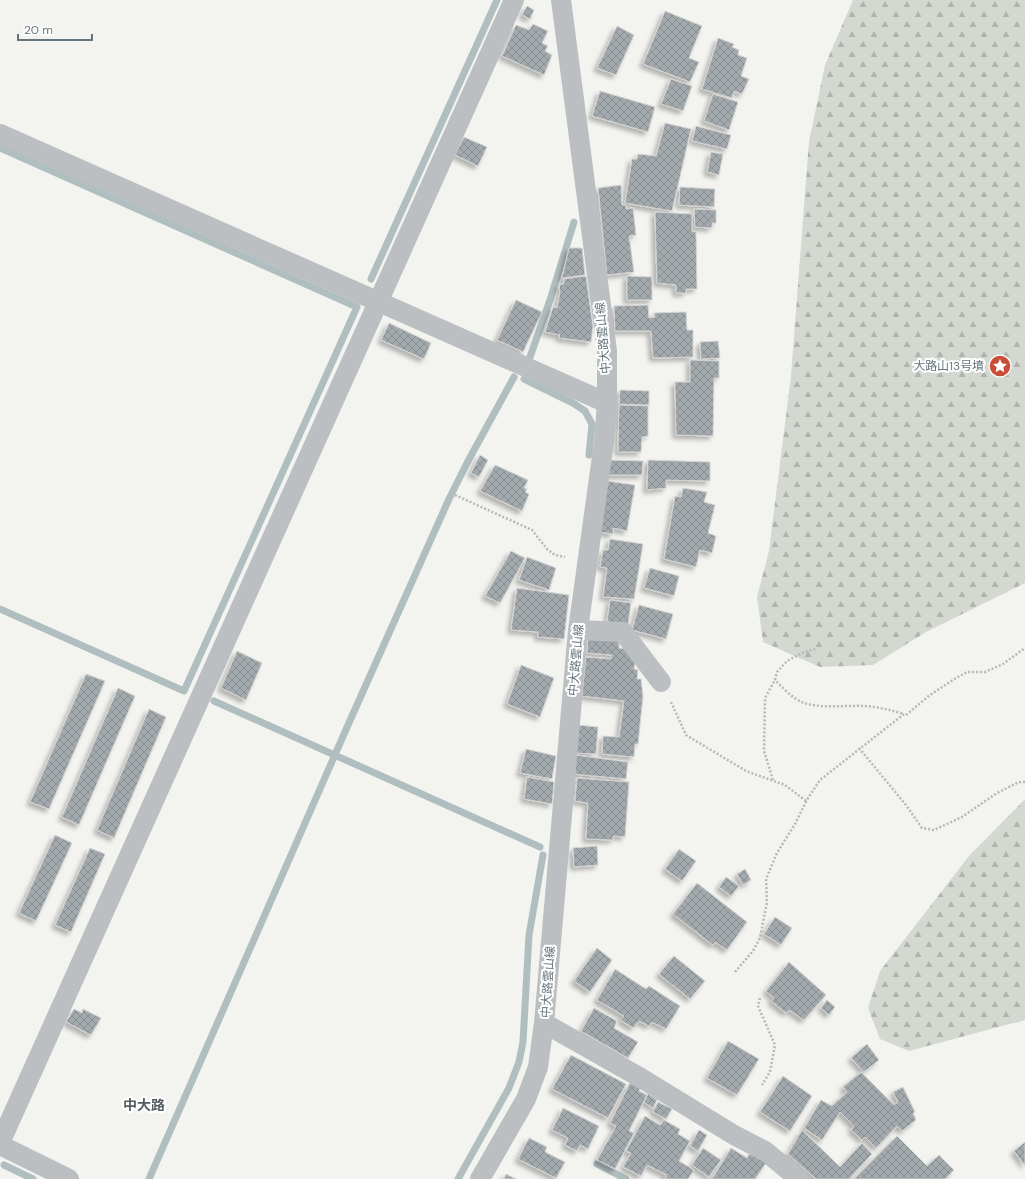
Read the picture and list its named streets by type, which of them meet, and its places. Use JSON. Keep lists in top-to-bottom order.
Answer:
{
  "streets": {
    "street": ["中大路雲山線"]
  },
  "districts": ["中大路"],
  "places": {
    "place": ["大路山13号墳"]
  },
  "scale_bar": "20 m"
}
